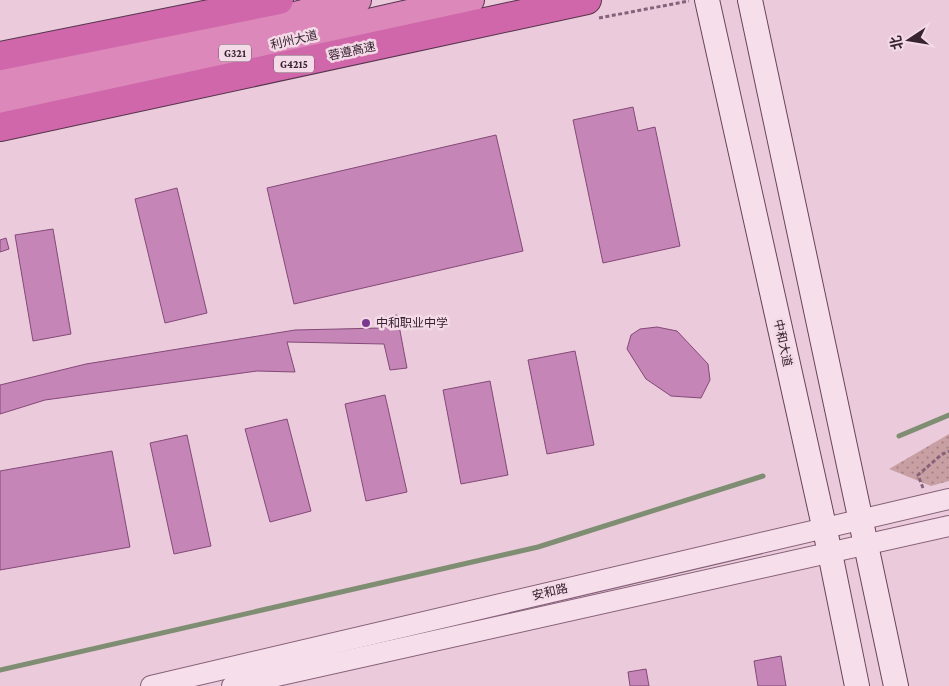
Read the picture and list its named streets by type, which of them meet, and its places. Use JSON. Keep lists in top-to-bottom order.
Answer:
{
  "streets": {
    "highway": [
      "利州大道",
      "蓉遵高速",
      "G321",
      "G4215"
    ],
    "main road": ["中和大道"],
    "street": ["安和路"]
  },
  "crossings": [
    ["中和大道", "安和路"]
  ],
  "places": ["中和职业中学"],
  "north": "left"
}
